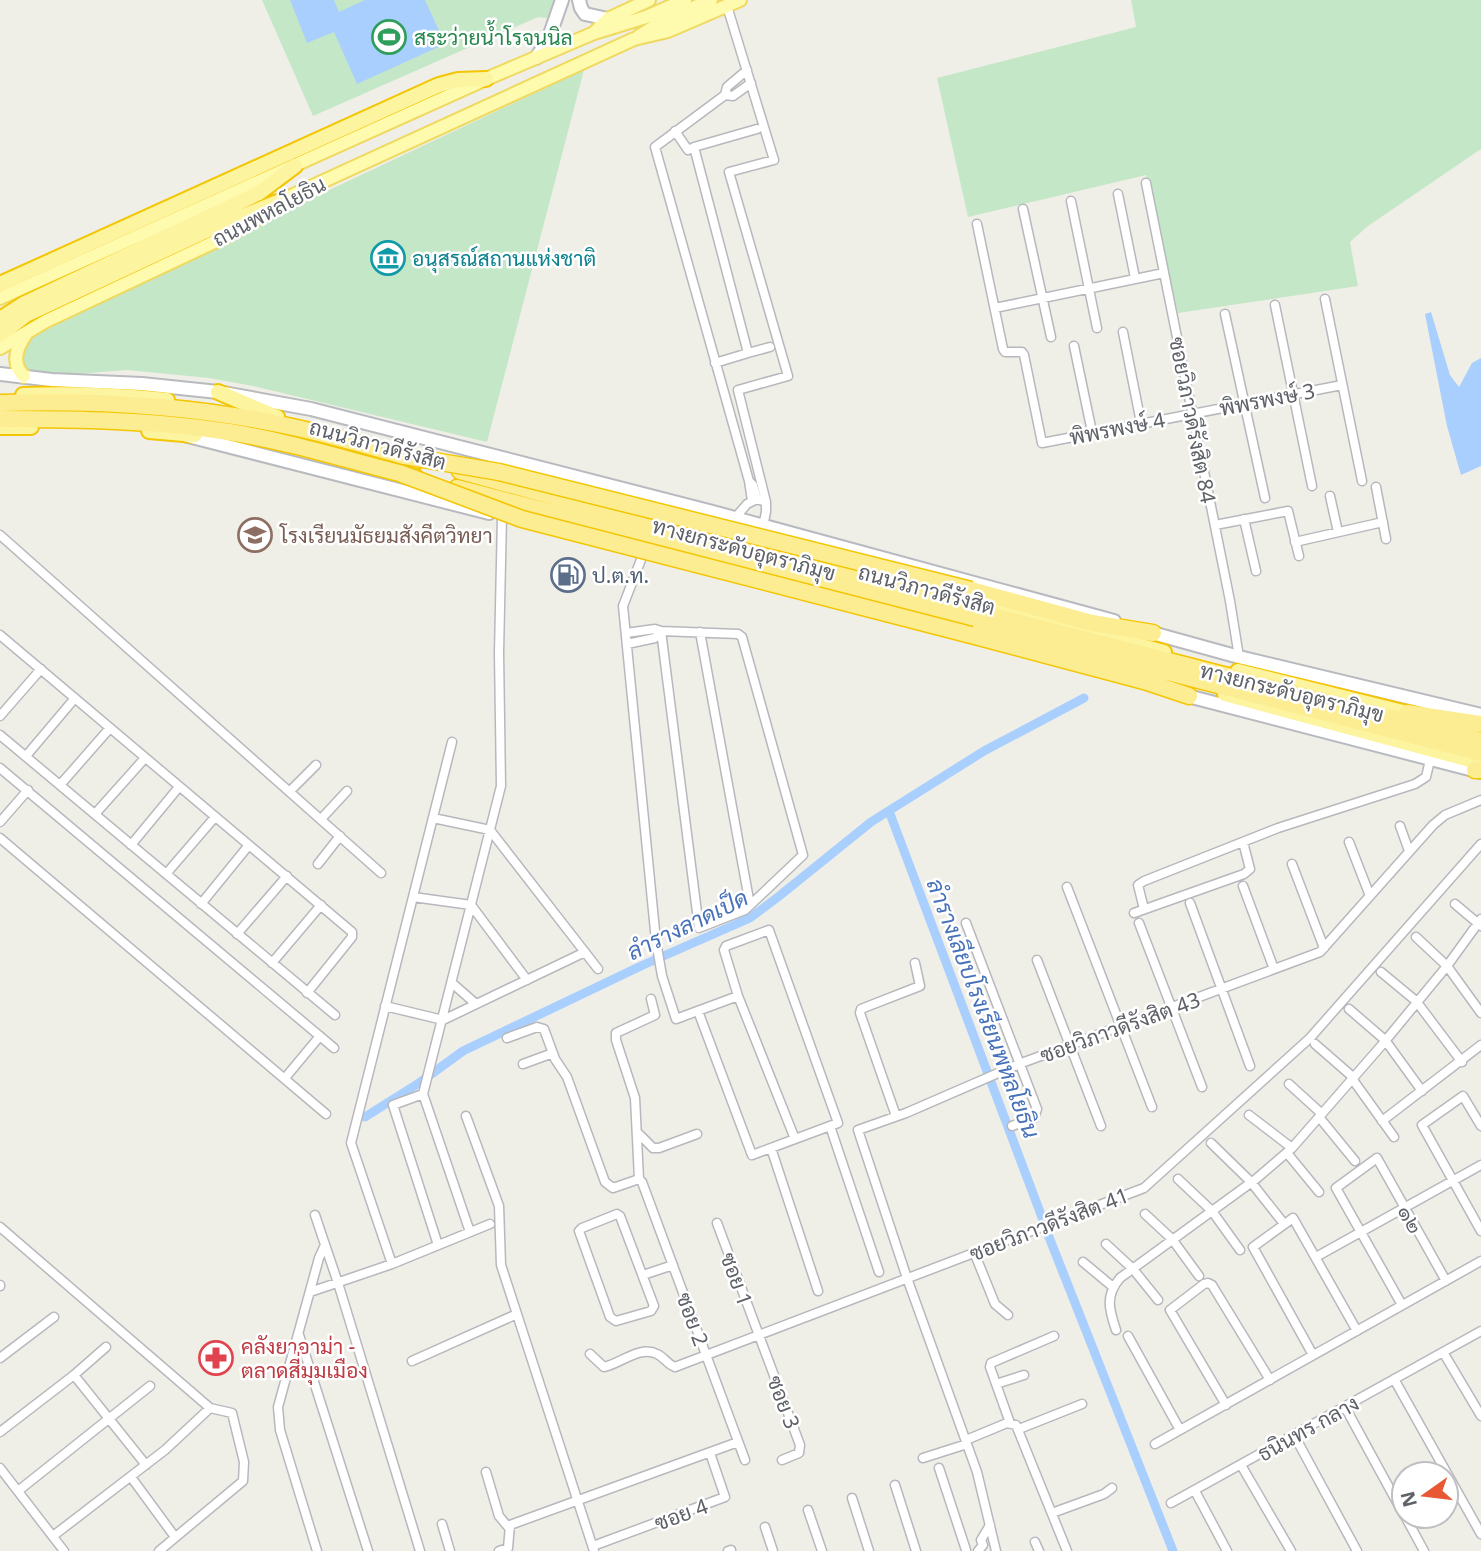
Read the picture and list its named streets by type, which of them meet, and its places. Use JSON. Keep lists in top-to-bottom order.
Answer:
{
  "streets": {
    "highway": ["ถนนวิภาวดีรังสิต", "ทางยกระดับอุตราภิมุข"],
    "main road": ["ถนนพหลโยธิน"],
    "street": [
      "พิพรพงษ์ 3",
      "ซอยวิภาวดีรังสิต 84",
      "พิพรพงษ์ 4",
      "ซอยวิภาวดีรังสิต 43",
      "๑๒",
      "ซอยวิภาวดีรังสิต 41",
      "ซอย 1",
      "ซอย 2",
      "ซอย 3",
      "ธนินทร กลาง",
      "ซอย 4"
    ]
  },
  "crossings": [
    ["พิพรพงษ์ 3", "ซอยวิภาวดีรังสิต 84"],
    ["พิพรพงษ์ 3", "พิพรพงษ์ 4"],
    ["ซอยวิภาวดีรังสิต 84", "พิพรพงษ์ 4"],
    ["ซอยวิภาวดีรังสิต 84", "ถนนวิภาวดีรังสิต"],
    ["ซอยวิภาวดีรังสิต 43", "ซอยวิภาวดีรังสิต 41"],
    ["ซอยวิภาวดีรังสิต 41", "ซอย 1"],
    ["ซอยวิภาวดีรังสิต 41", "ซอย 2"],
    ["ซอยวิภาวดีรังสิต 41", "ซอย 3"],
    ["ซอย 1", "ซอย 3"]
  ],
  "water": ["ลำรางลาดเป็ด", "ลำรางเลียบโรงเรียนพหลโยธิน"],
  "places": {
    "sports": ["สระว่ายน้ำโรจนนิล"],
    "museum": ["อนุสรณ์สถานแห่งชาติ"],
    "school or university": ["โรงเรียนมัธยมสังคีตวิทยา"],
    "fuel station": ["ป.ต.ท."],
    "pharmacy": ["คลังยาอาม่า - ตลาดสี่มุมเมือง"]
  },
  "north": "left"
}
